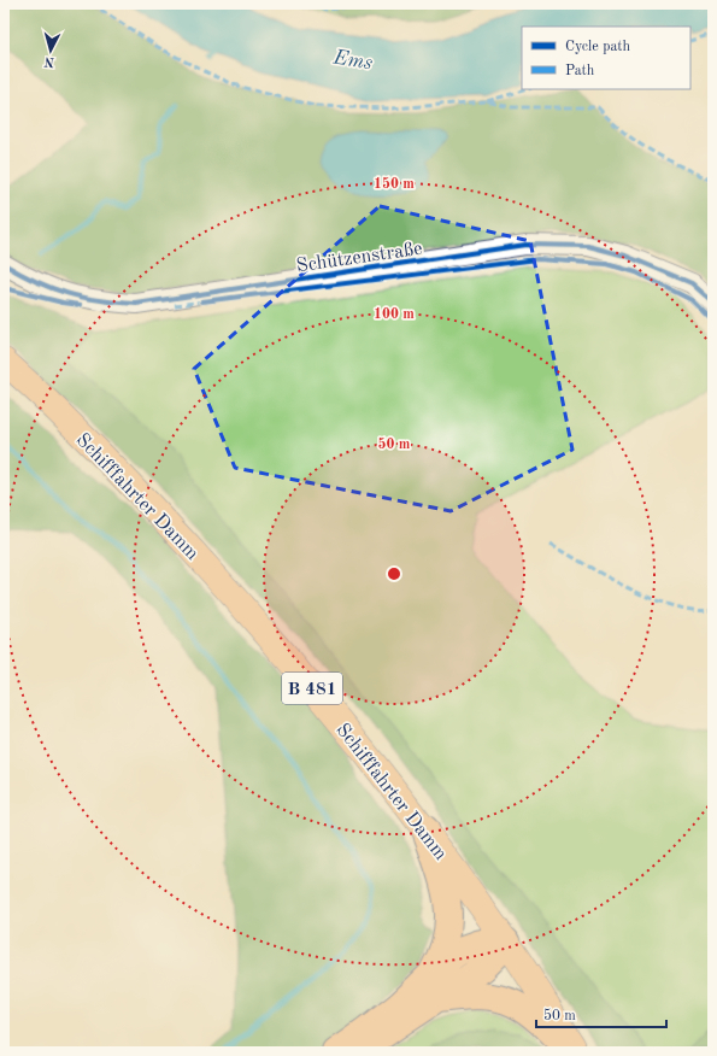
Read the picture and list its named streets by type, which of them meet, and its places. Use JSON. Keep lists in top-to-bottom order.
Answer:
{
  "streets": {
    "main road": ["Schifffahrter Damm", "B 481"],
    "street": ["Schützenstraße"]
  },
  "water": ["Ems"],
  "legend": ["Cycle path", "Path"],
  "scale_bar": "50 m",
  "north": "bottom",
  "rings": ["150 m", "100 m", "50 m"]
}
